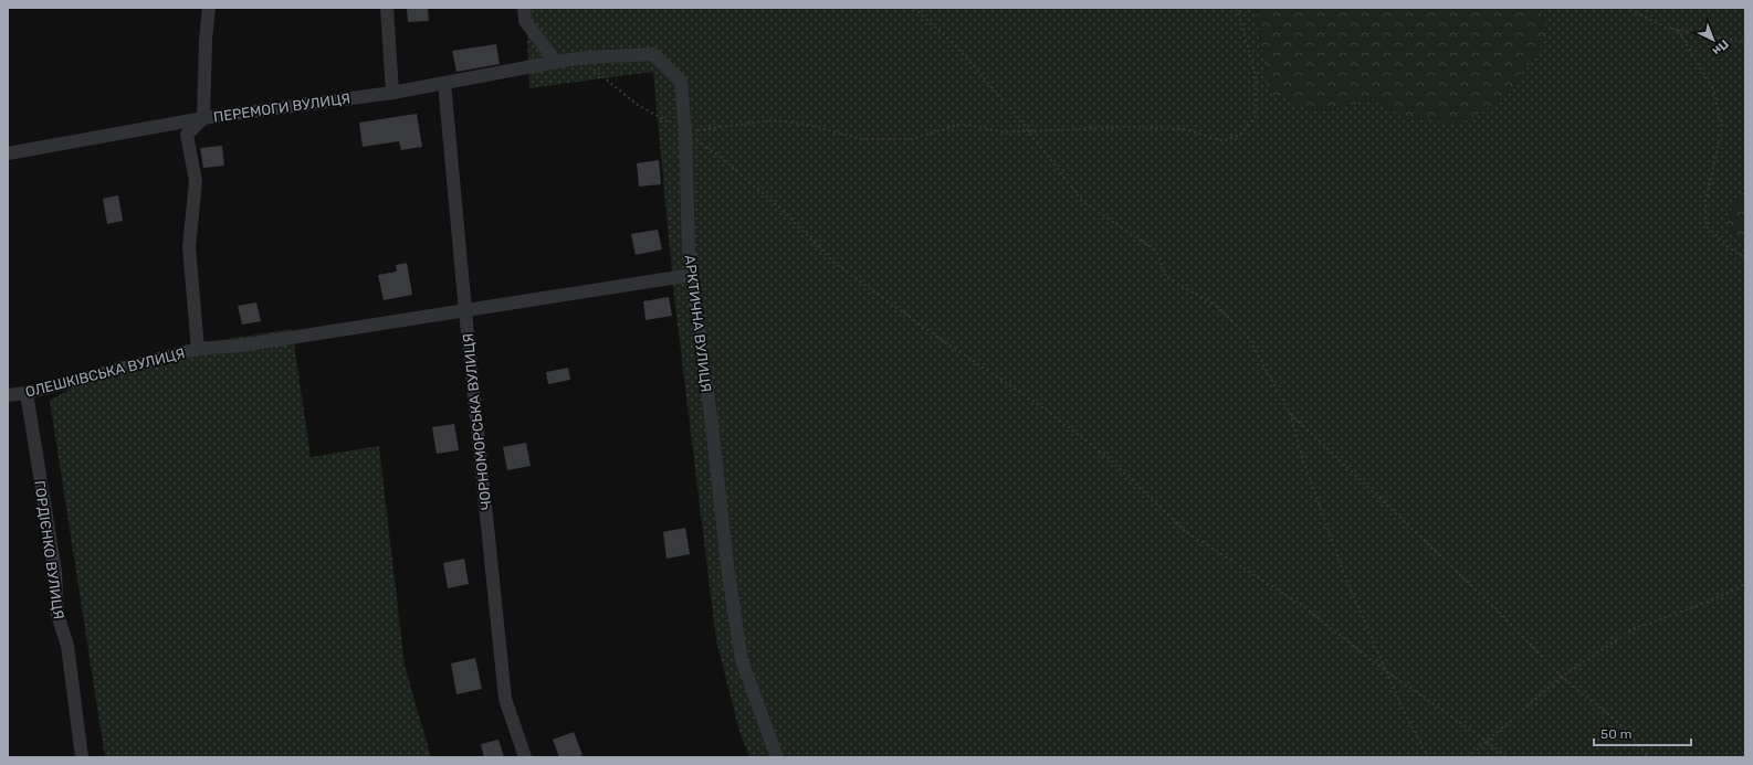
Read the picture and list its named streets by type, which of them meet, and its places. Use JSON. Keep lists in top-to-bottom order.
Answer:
{
  "streets": {
    "lane": [
      "ПЕРЕМОГИ ВУЛИЦЯ",
      "АРКТИЧНА ВУЛИЦЯ",
      "ОЛЕШКІВСЬКА ВУЛИЦЯ",
      "ЧОРНОМОРСЬКА ВУЛИЦЯ",
      "ГОРДІЄНКО ВУЛИЦЯ"
    ]
  },
  "crossings": [
    ["ПЕРЕМОГИ ВУЛИЦЯ", "АРКТИЧНА ВУЛИЦЯ"],
    ["ПЕРЕМОГИ ВУЛИЦЯ", "ОЛЕШКІВСЬКА ВУЛИЦЯ"],
    ["ПЕРЕМОГИ ВУЛИЦЯ", "ЧОРНОМОРСЬКА ВУЛИЦЯ"],
    ["ОЛЕШКІВСЬКА ВУЛИЦЯ", "ГОРДІЄНКО ВУЛИЦЯ"]
  ],
  "scale_bar": "50 m",
  "north": "bottom right"
}
